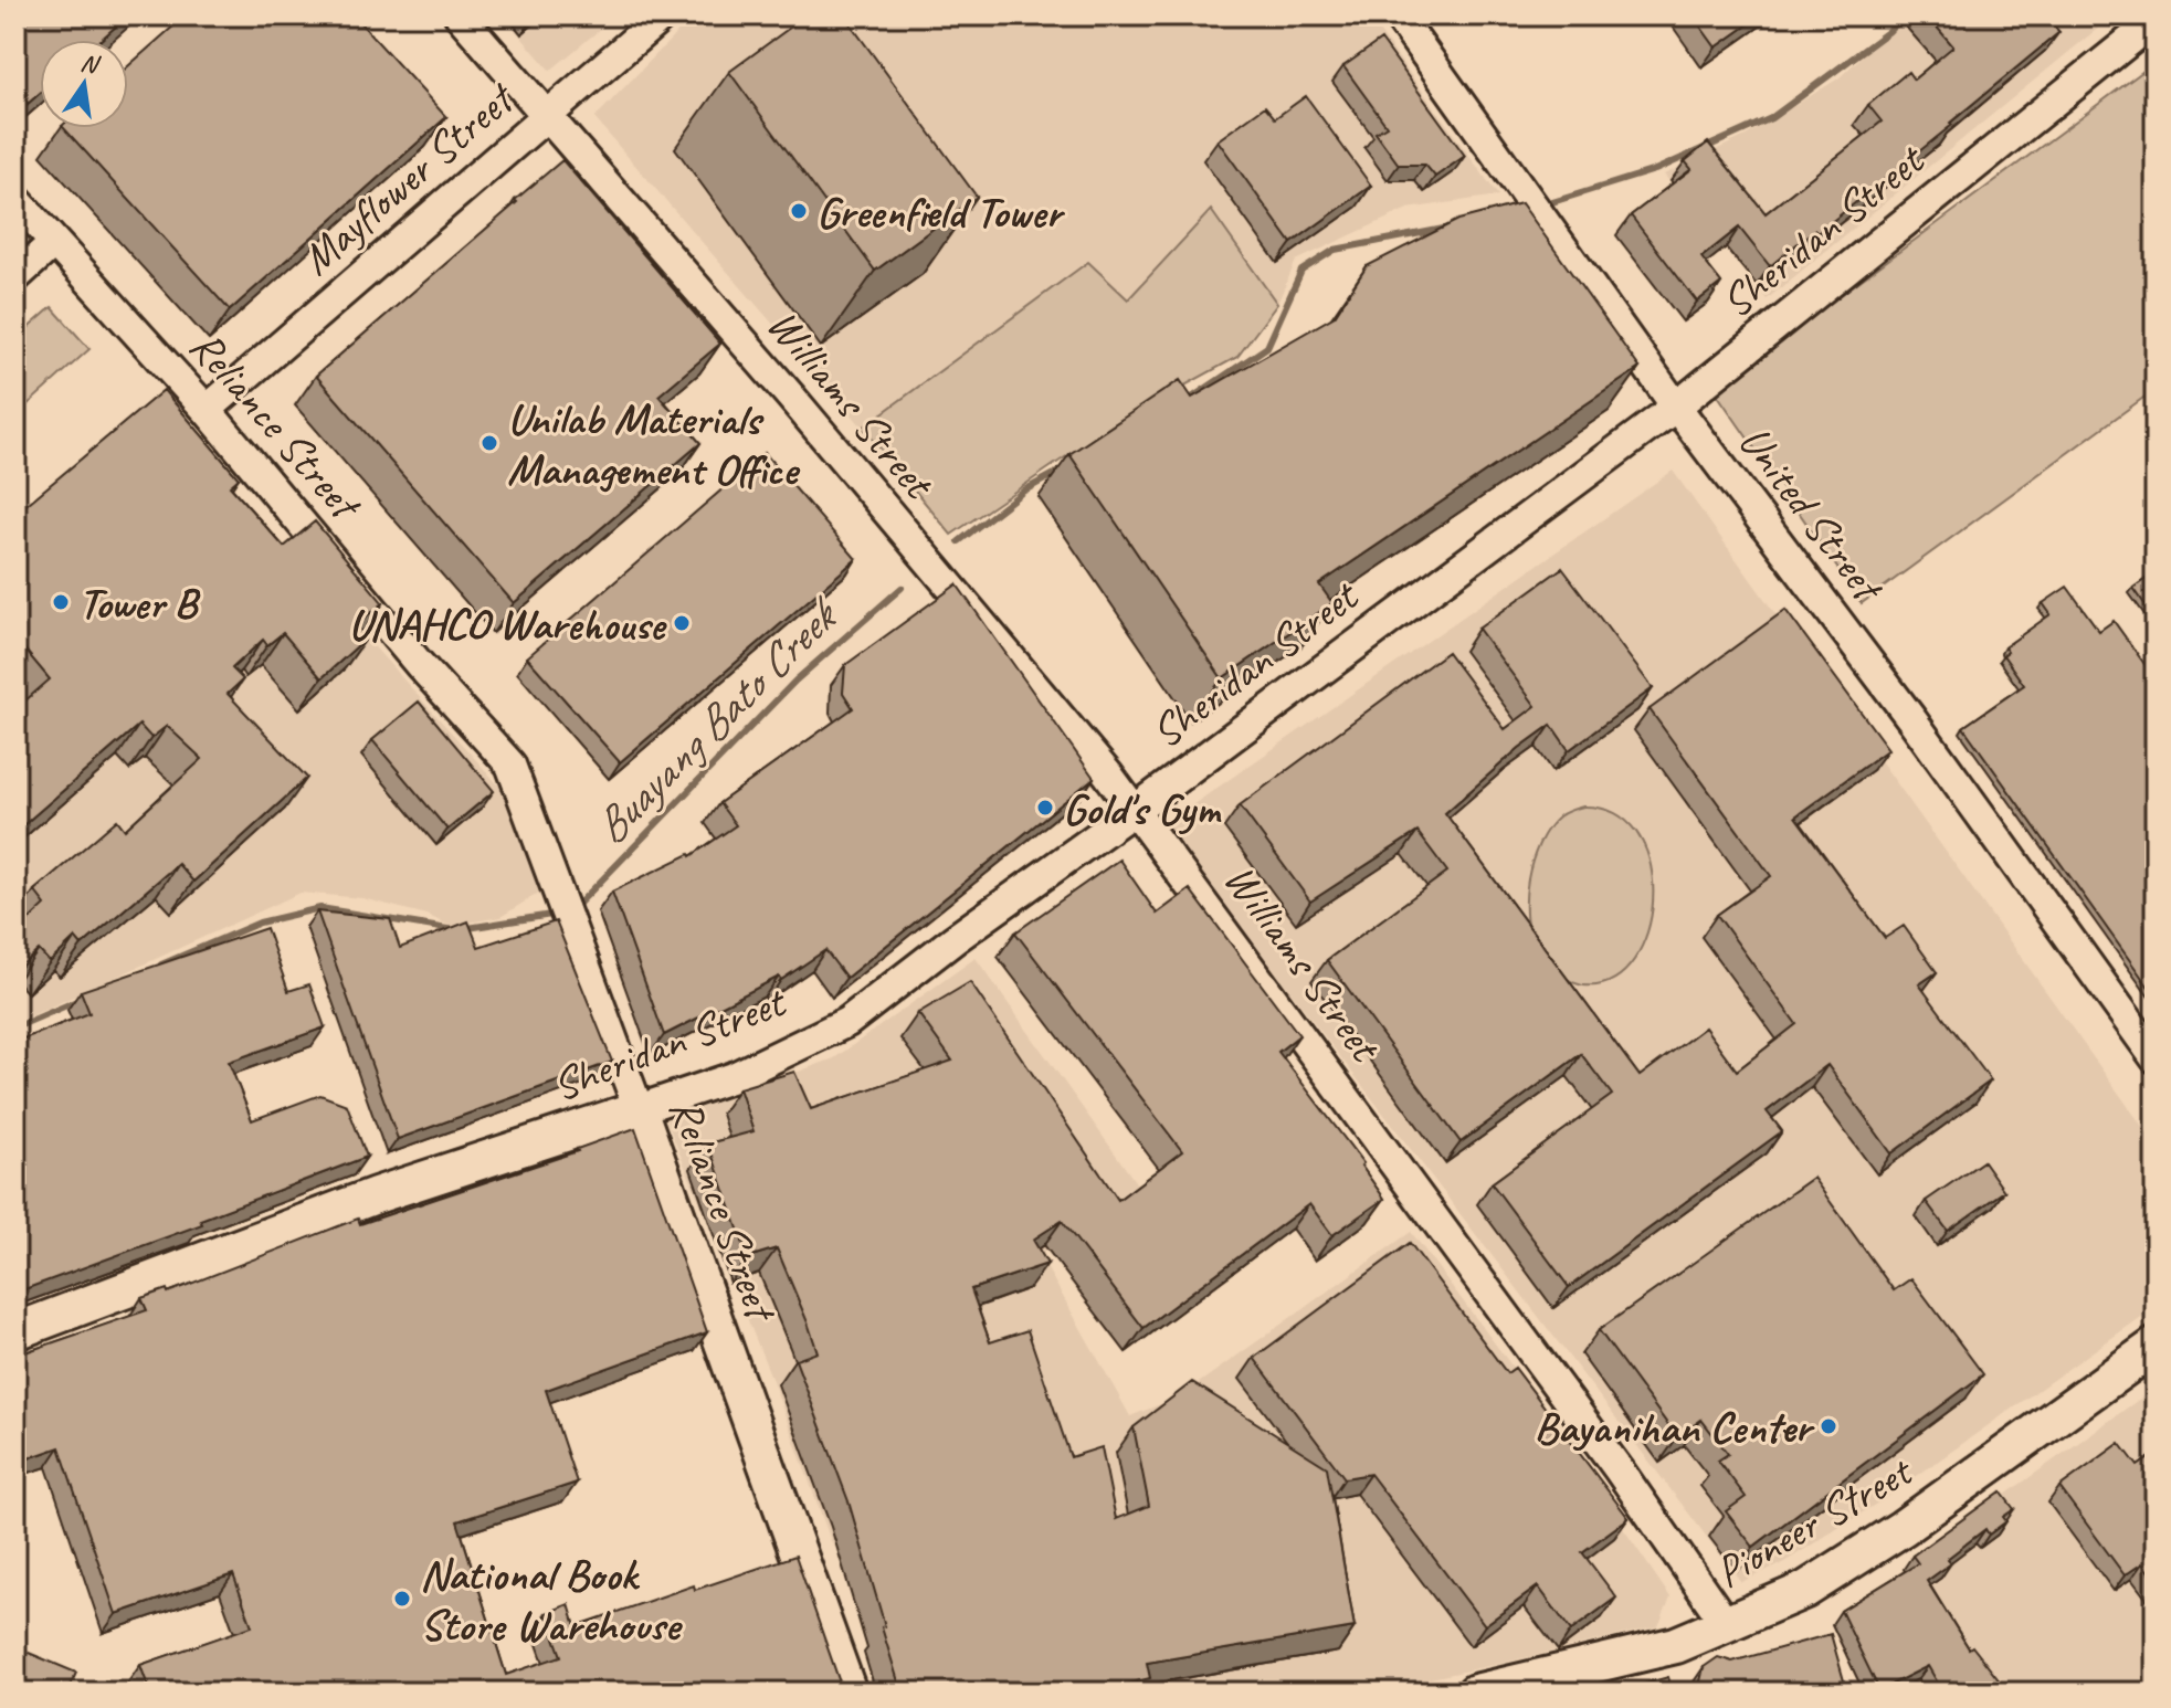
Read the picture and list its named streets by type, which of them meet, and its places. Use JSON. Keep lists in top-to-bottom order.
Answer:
{
  "streets": {
    "main road": ["Sheridan Street", "Reliance Street", "Pioneer Street"],
    "street": ["Mayflower Street", "Williams Street", "United Street"]
  },
  "crossings": [
    ["Mayflower Street", "Williams Street"],
    ["Mayflower Street", "Reliance Street"],
    ["Sheridan Street", "Williams Street"],
    ["Sheridan Street", "Reliance Street"],
    ["Sheridan Street", "United Street"],
    ["Williams Street", "Pioneer Street"]
  ],
  "water": ["Buayang Bato Creek"],
  "places": [
    "Greenfield Tower",
    "Unilab Materials Management Office",
    "Tower B",
    "UNAHCO Warehouse",
    "Gold's Gym",
    "Bayanihan Center",
    "National Book Store Warehouse"
  ],
  "north": "top"
}
